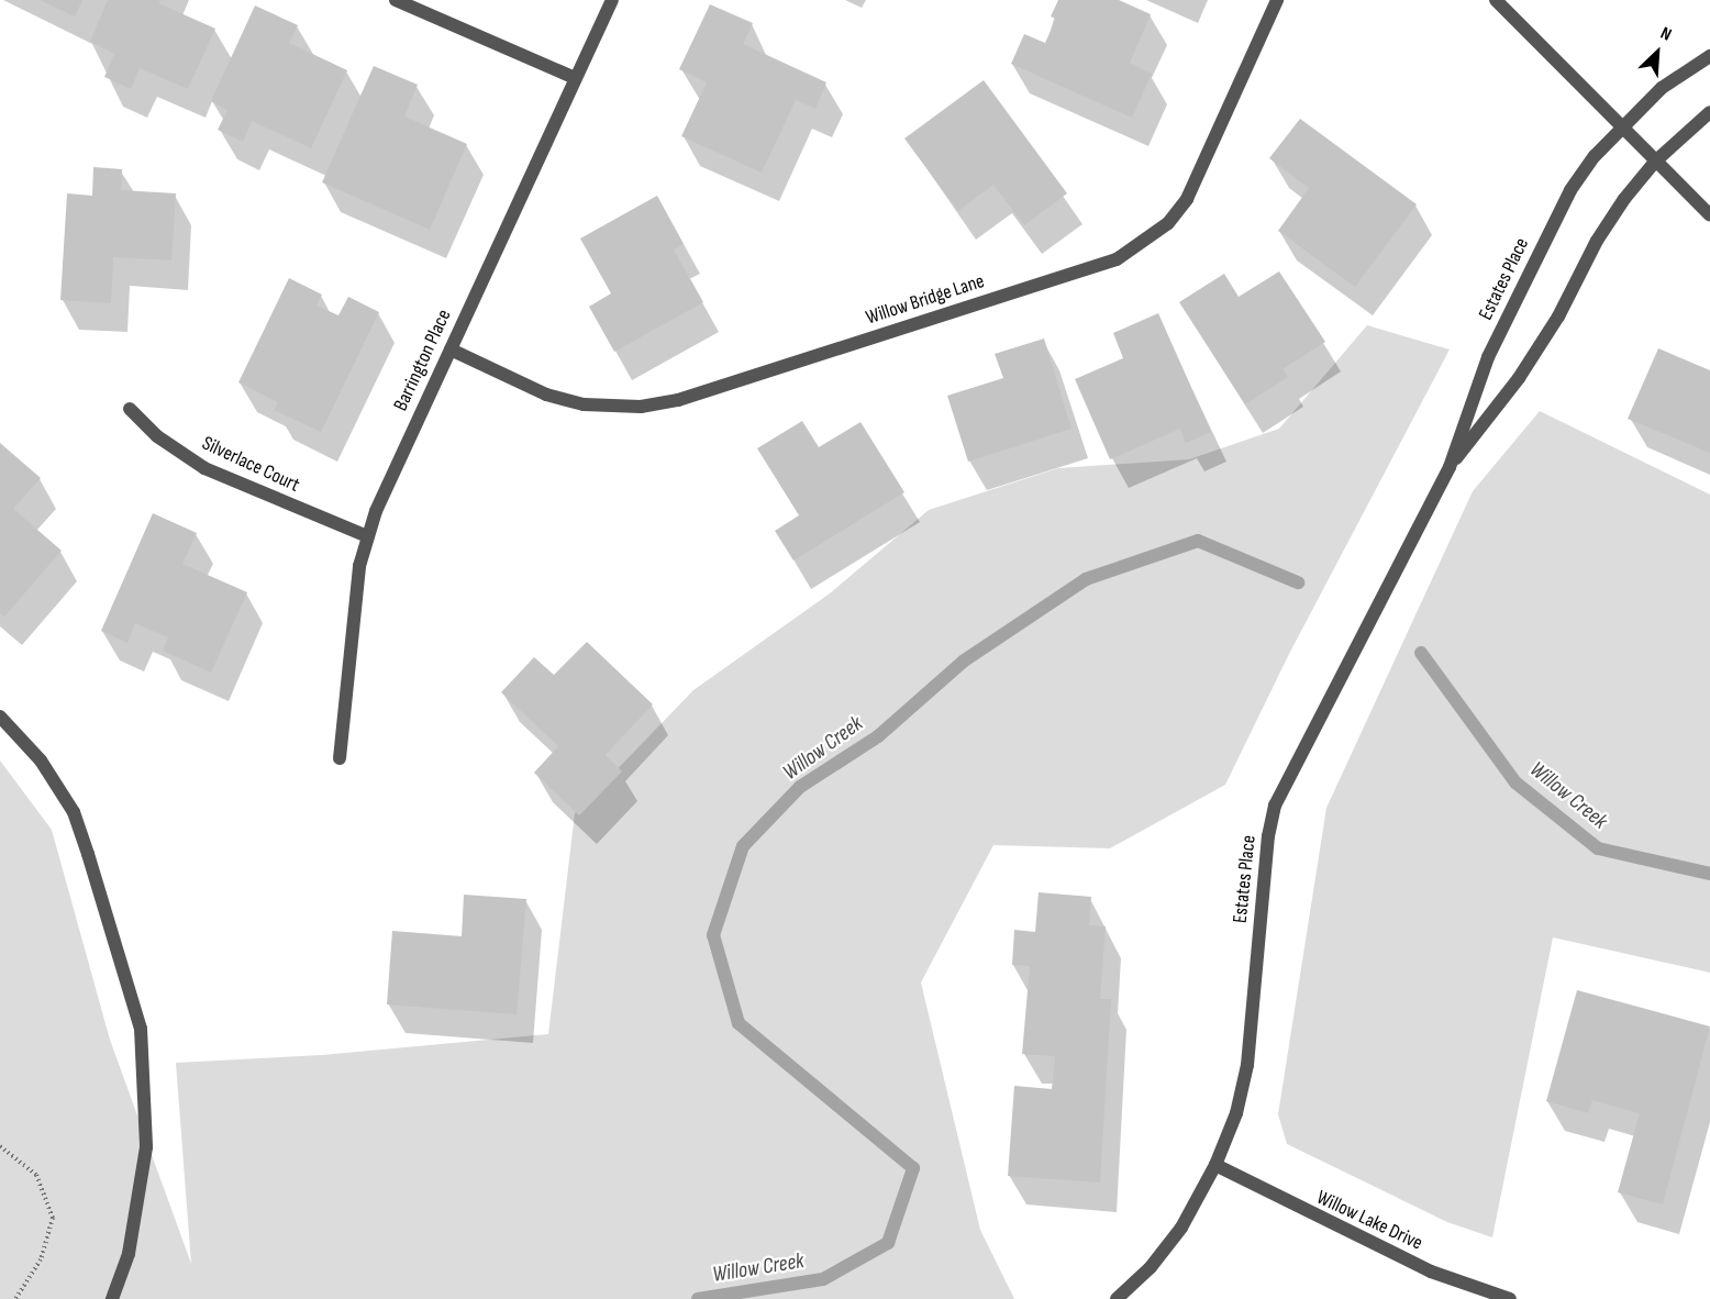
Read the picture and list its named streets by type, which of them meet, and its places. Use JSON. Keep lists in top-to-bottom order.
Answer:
{
  "streets": {
    "street": [
      "Estates Place",
      "Willow Bridge Lane",
      "Barrington Place",
      "Silverlace Court",
      "Willow Lake Drive"
    ]
  },
  "crossings": [
    ["Estates Place", "Willow Lake Drive"],
    ["Willow Bridge Lane", "Barrington Place"],
    ["Barrington Place", "Silverlace Court"]
  ],
  "water": ["Willow Creek"],
  "north": "top right"
}
